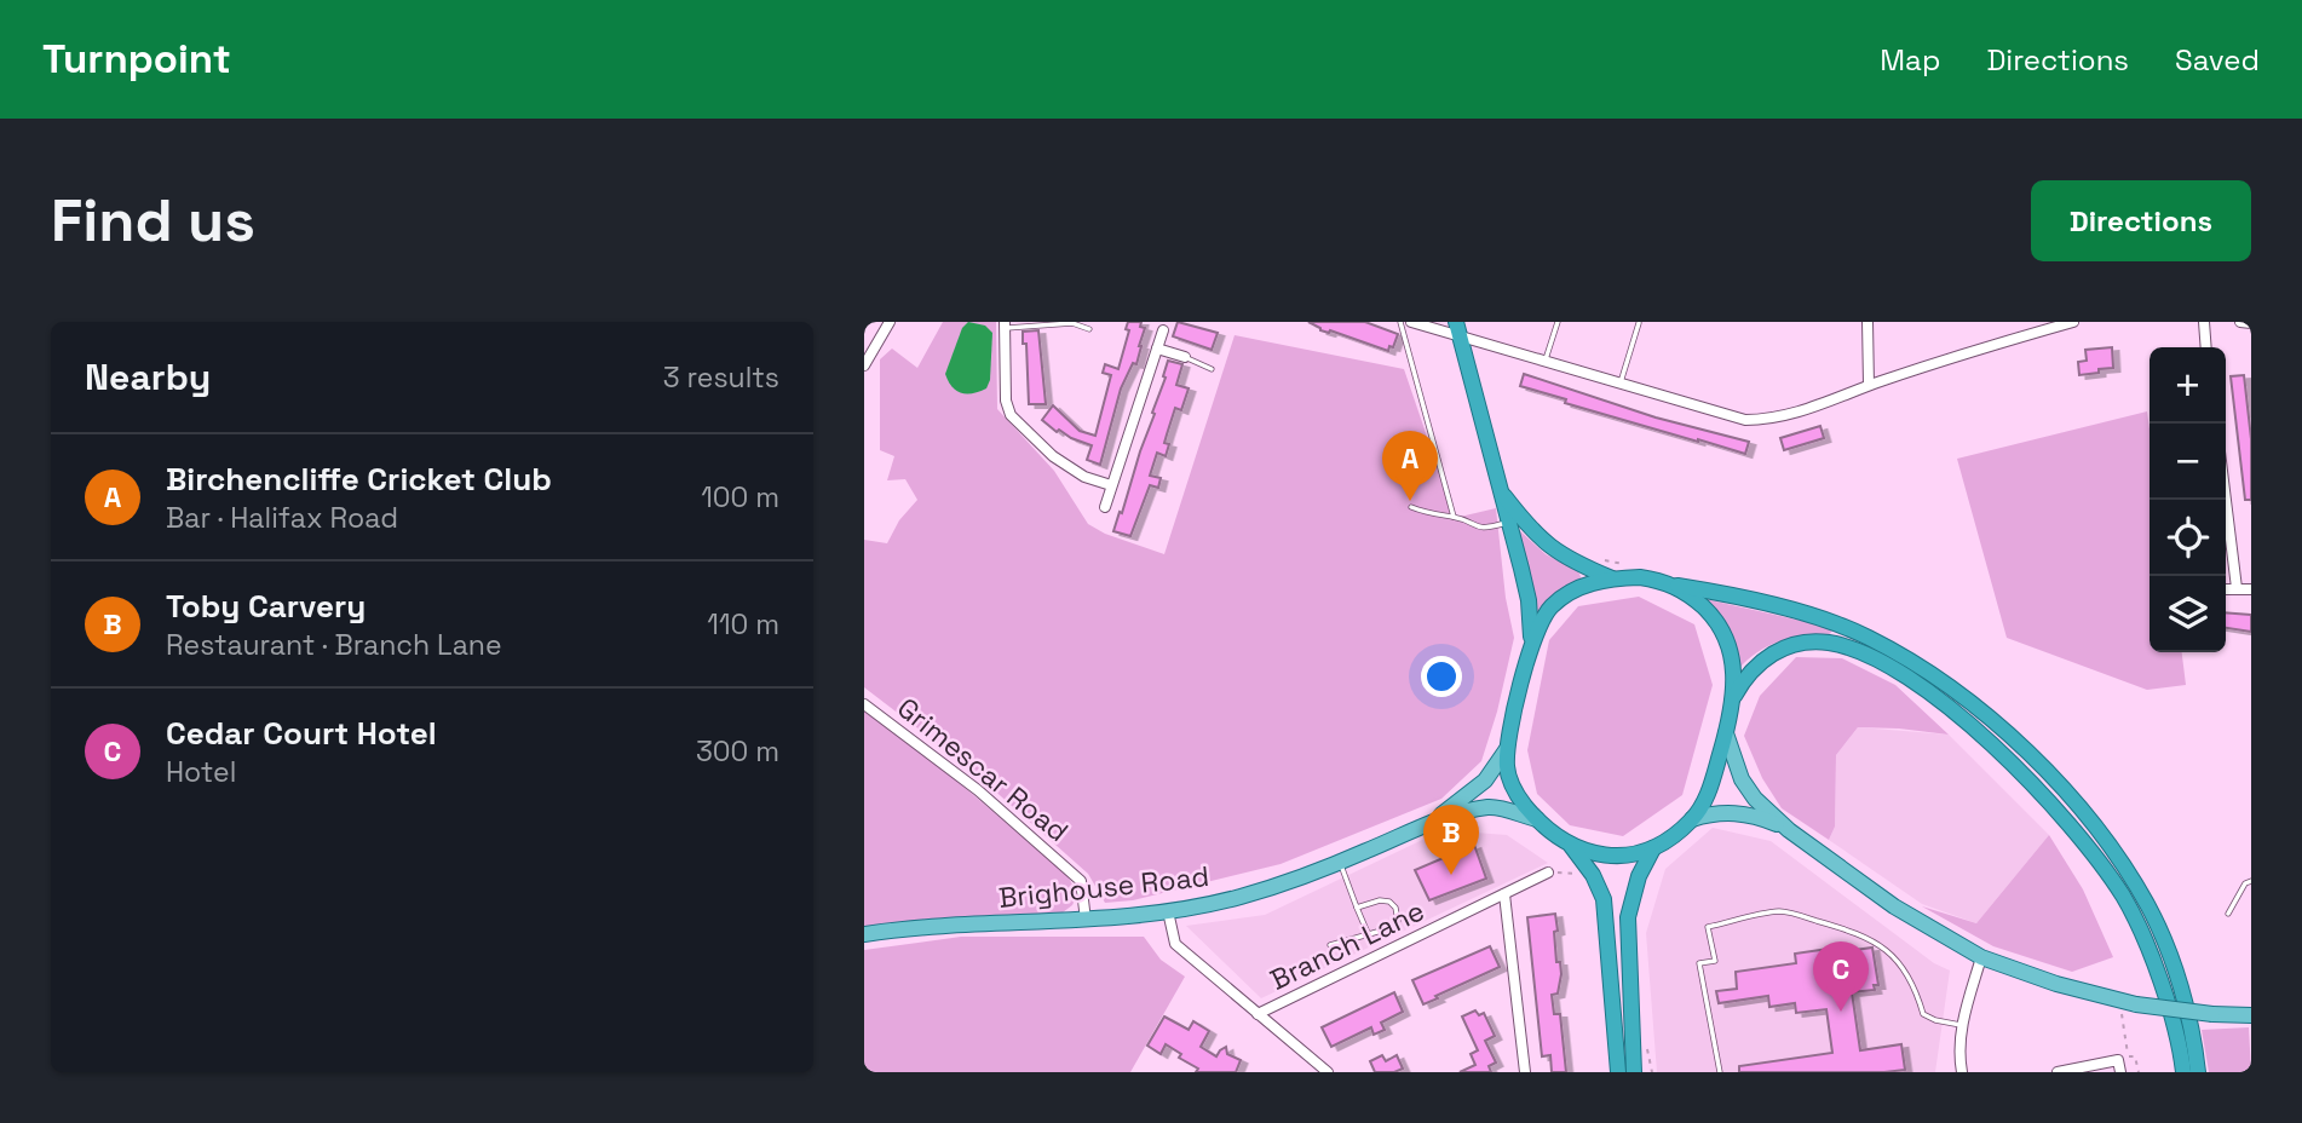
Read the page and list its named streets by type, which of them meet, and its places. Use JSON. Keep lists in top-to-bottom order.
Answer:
{
  "streets": {
    "main road": ["Brighouse Road"],
    "street": ["Grimescar Road", "Branch Lane"]
  },
  "crossings": [
    ["Grimescar Road", "Brighouse Road"]
  ],
  "page": {
    "header": "Turnpoint",
    "nav": ["Map", "Directions", "Saved"],
    "buttons": "Directions",
    "title": "Find us",
    "heading": ["Nearby", "3 results"],
    "map_buttons": ["+", "−"],
    "pins": ["A", "B", "C"],
    "list": [
      {
        "mark": "A",
        "name": "Birchencliffe Cricket Club",
        "note": "Bar · Halifax Road",
        "value": "100 m"
      },
      {
        "mark": "B",
        "name": "Toby Carvery",
        "note": "Restaurant · Branch Lane",
        "value": "110 m"
      },
      {
        "mark": "C",
        "name": "Cedar Court Hotel",
        "note": "Hotel",
        "value": "300 m"
      }
    ]
  }
}
